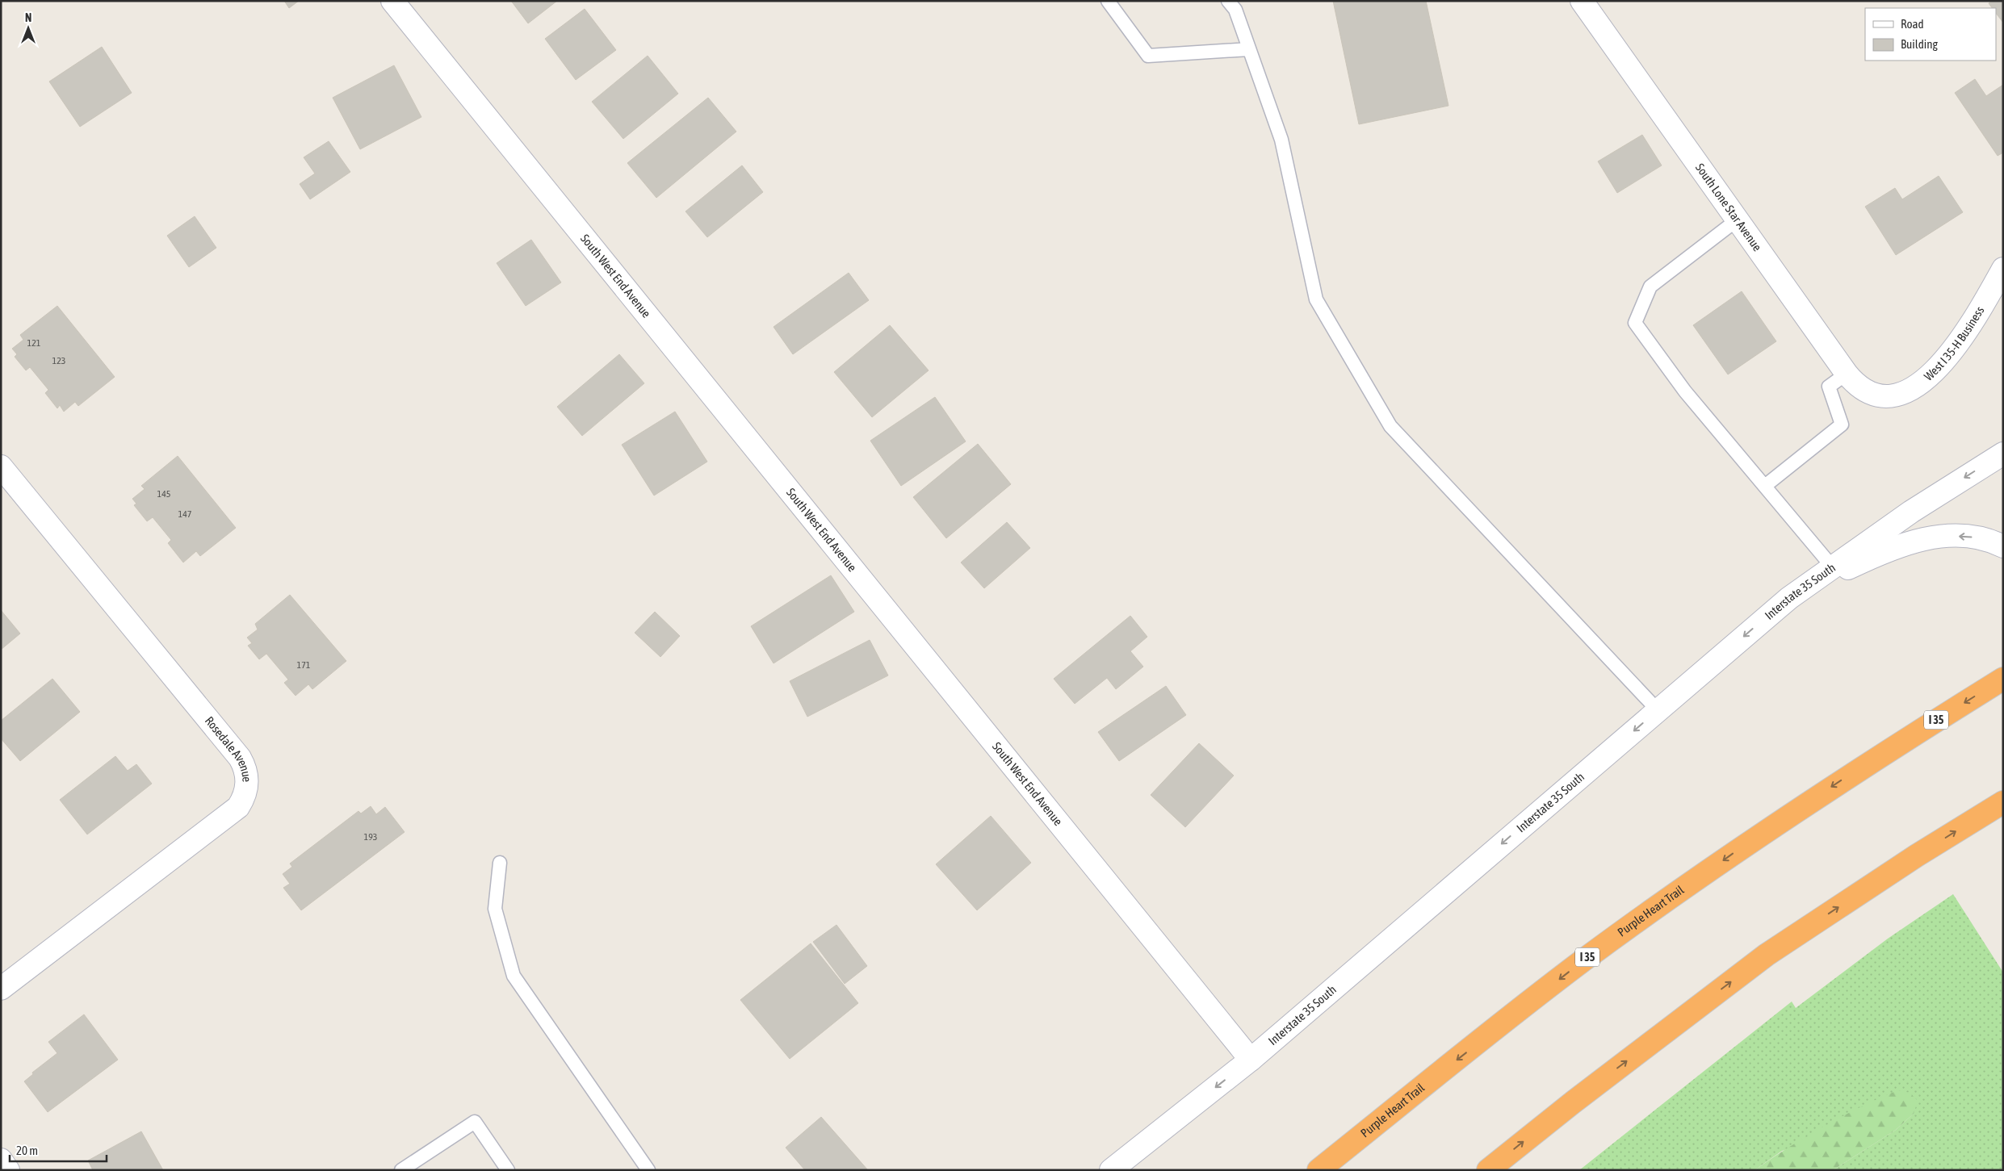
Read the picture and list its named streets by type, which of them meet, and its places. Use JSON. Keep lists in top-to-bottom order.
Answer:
{
  "streets": {
    "highway": ["I 35", "Purple Heart Trail"],
    "street": [
      "South Lone Star Avenue",
      "South West End Avenue",
      "West I 35-H Business",
      "Interstate 35 South",
      "Rosedale Avenue"
    ]
  },
  "crossings": [
    ["South Lone Star Avenue", "West I 35-H Business"],
    ["South West End Avenue", "Interstate 35 South"]
  ],
  "one_way": ["Interstate 35 South"],
  "house_numbers": [
    "121",
    "123",
    "145",
    "147",
    "171",
    "193"
  ],
  "legend": ["Road", "Building"],
  "scale_bar": "20 m",
  "north": "top"
}
